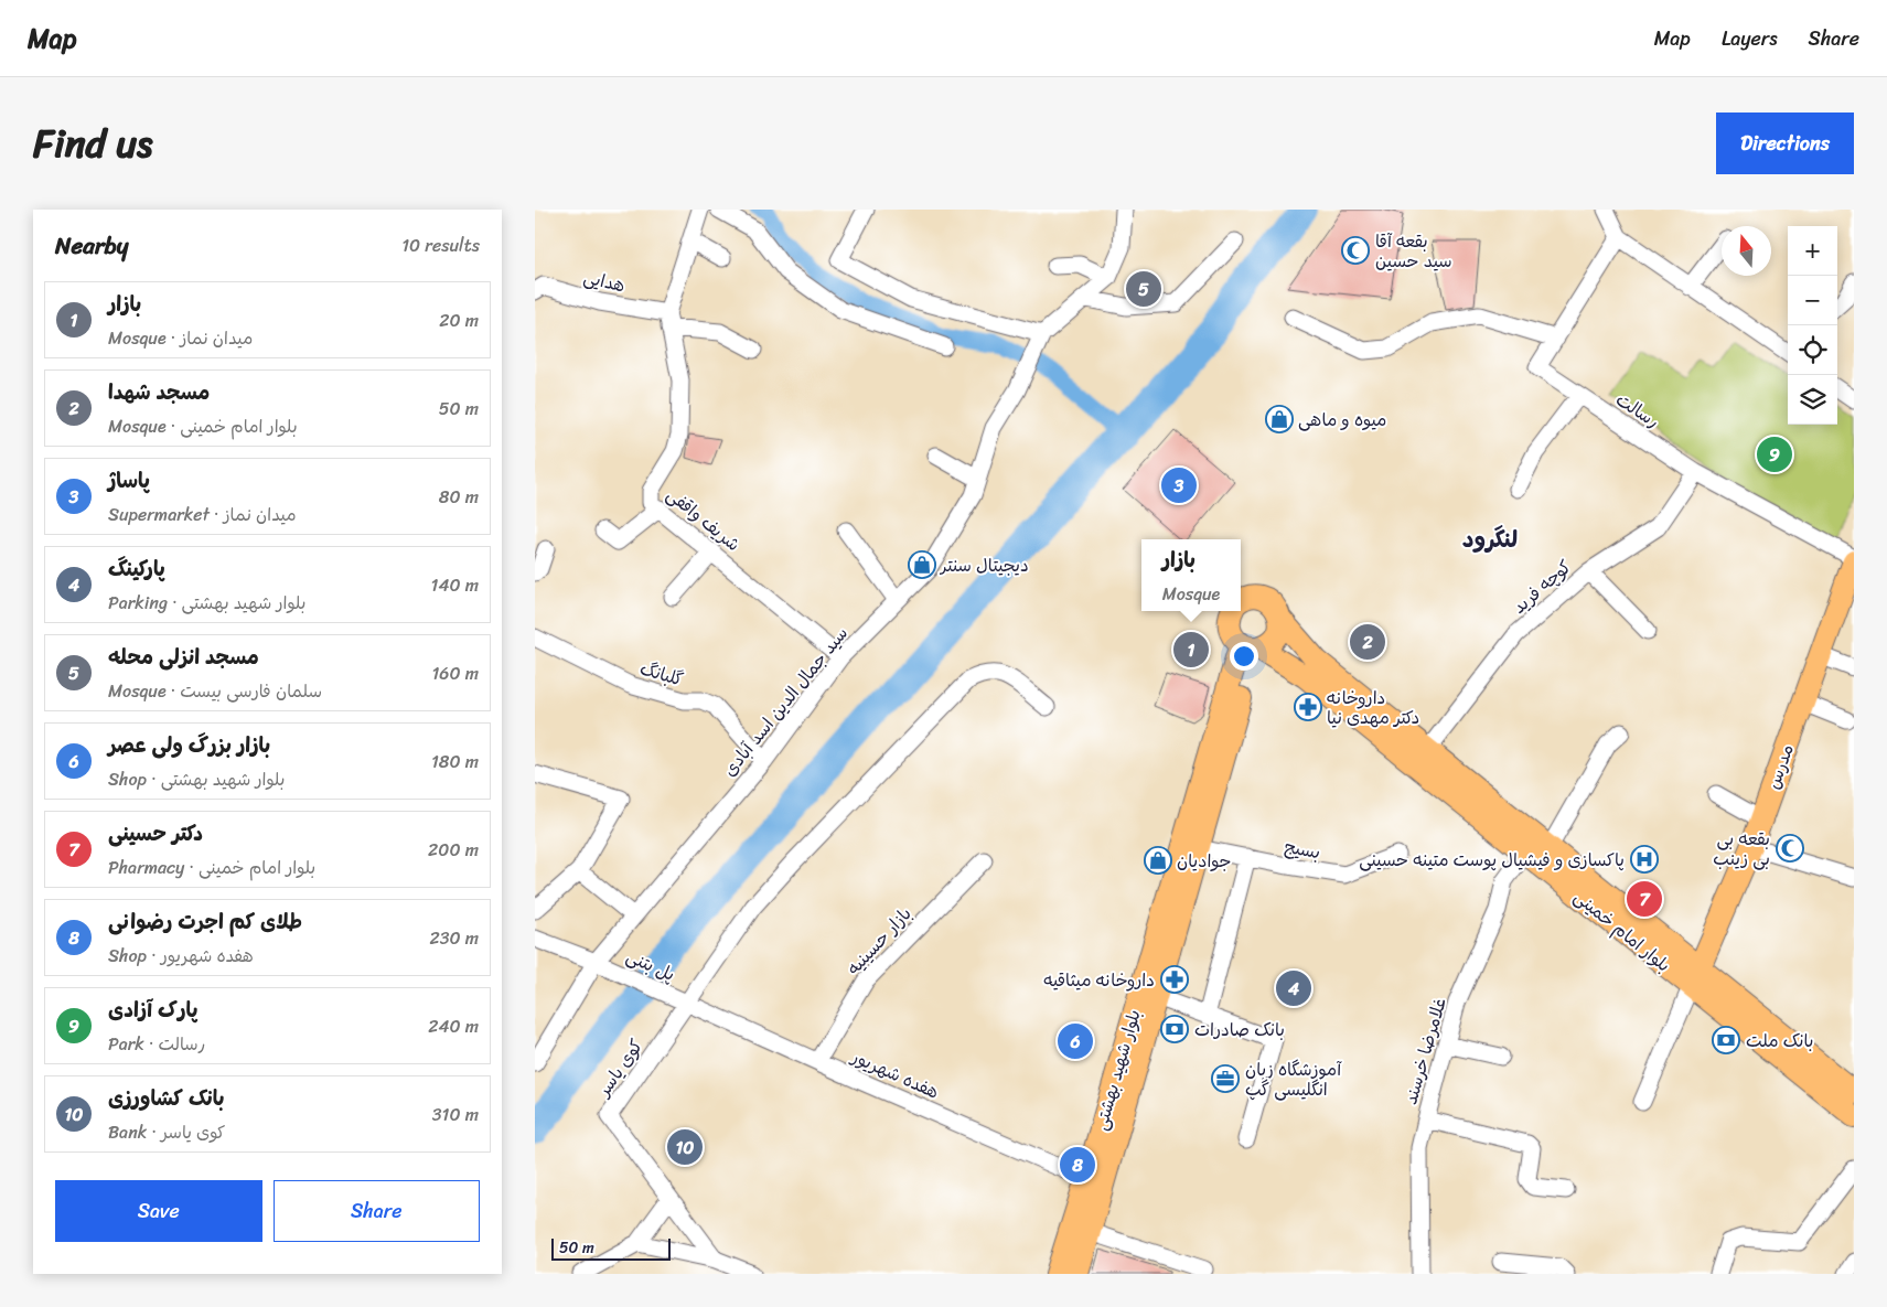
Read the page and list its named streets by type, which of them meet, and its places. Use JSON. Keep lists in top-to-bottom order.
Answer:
{
  "streets": {
    "main road": ["مدرس", "بلوار امام خمینی", "بلوار شهید بهشتی"],
    "street": [
      "هدایی",
      "رسالت",
      "شریف واقفی",
      "کوچه فرید",
      "گلبانگ",
      "سید جمال الدین اسد آبادی",
      "بسیج",
      "بازار حسینیه",
      "پل بتنی",
      "غلامرضا خرسند",
      "کوی یاسر",
      "هفده شهریور"
    ]
  },
  "crossings": [
    ["هدایی", "شریف واقفی"],
    ["رسالت", "کوچه فرید"],
    ["رسالت", "مدرس"],
    ["شریف واقفی", "سید جمال الدین اسد آبادی"],
    ["کوچه فرید", "بلوار امام خمینی"],
    ["گلبانگ", "سید جمال الدین اسد آبادی"],
    ["سید جمال الدین اسد آبادی", "پل بتنی"],
    ["مدرس", "بلوار امام خمینی"],
    ["بسیج", "بلوار شهید بهشتی"],
    ["بلوار امام خمینی", "غلامرضا خرسند"],
    ["بلوار امام خمینی", "بلوار شهید بهشتی"],
    ["بازار حسینیه", "هفده شهریور"],
    ["پل بتنی", "کوی یاسر"],
    ["پل بتنی", "هفده شهریور"],
    ["کوی یاسر", "هفده شهریور"],
    ["بلوار شهید بهشتی", "هفده شهریور"]
  ],
  "districts": ["لنگرود"],
  "places": {
    "mosque": ["بقعه آقا سید حسین", "بقعه بی بی زینب"],
    "shop": ["میوه و ماهی", "دیجیتال سنتر", "جوادیان"],
    "pharmacy": ["داروخانه دکتر مهدی نیا", "داروخانه میثاقیه"],
    "hospital": ["پاکسازی و فیشیال پوست متینه حسینی"],
    "bank": ["بانک صادرات", "بانک ملت"],
    "office": ["آموزشگاه زبان انگلیسی گپ"]
  },
  "scale_bar": "50 m",
  "north": "top",
  "page": {
    "header": "Map",
    "nav": ["Map", "Layers", "Share"],
    "title": "Find us",
    "buttons": [
      "Directions",
      ["Save", "Share"]
    ],
    "heading": ["Nearby", "10 results"],
    "map_buttons": ["+", "−"],
    "pins": [
      "5",
      "9",
      "3",
      "2",
      "1",
      "7",
      "4",
      "6",
      "10",
      "8"
    ],
    "list": [
      {
        "mark": "1",
        "name": "بازار",
        "note": "Mosque · میدان نماز",
        "value": "20 m"
      },
      {
        "mark": "2",
        "name": "مسجد شهدا",
        "note": "Mosque · بلوار امام خمینی",
        "value": "50 m"
      },
      {
        "mark": "3",
        "name": "پاساژ",
        "note": "Supermarket · میدان نماز",
        "value": "80 m"
      },
      {
        "mark": "4",
        "name": "پارکینگ",
        "note": "Parking · بلوار شهید بهشتی",
        "value": "140 m"
      },
      {
        "mark": "5",
        "name": "مسجد انزلی محله",
        "note": "Mosque · سلمان فارسی بیست",
        "value": "160 m"
      },
      {
        "mark": "6",
        "name": "بازار بزرگ ولی عصر",
        "note": "Shop · بلوار شهید بهشتی",
        "value": "180 m"
      },
      {
        "mark": "7",
        "name": "دکتر حسینی",
        "note": "Pharmacy · بلوار امام خمینی",
        "value": "200 m"
      },
      {
        "mark": "8",
        "name": "طلای کم اجرت رضوانی",
        "note": "Shop · هفده شهریور",
        "value": "230 m"
      },
      {
        "mark": "9",
        "name": "پارک آزادی",
        "note": "Park · رسالت",
        "value": "240 m"
      },
      {
        "mark": "10",
        "name": "بانک کشاورزی",
        "note": "Bank · کوی یاسر",
        "value": "310 m"
      }
    ],
    "popup": ["بازار", "Mosque"],
    "scale": "50 m"
  }
}
